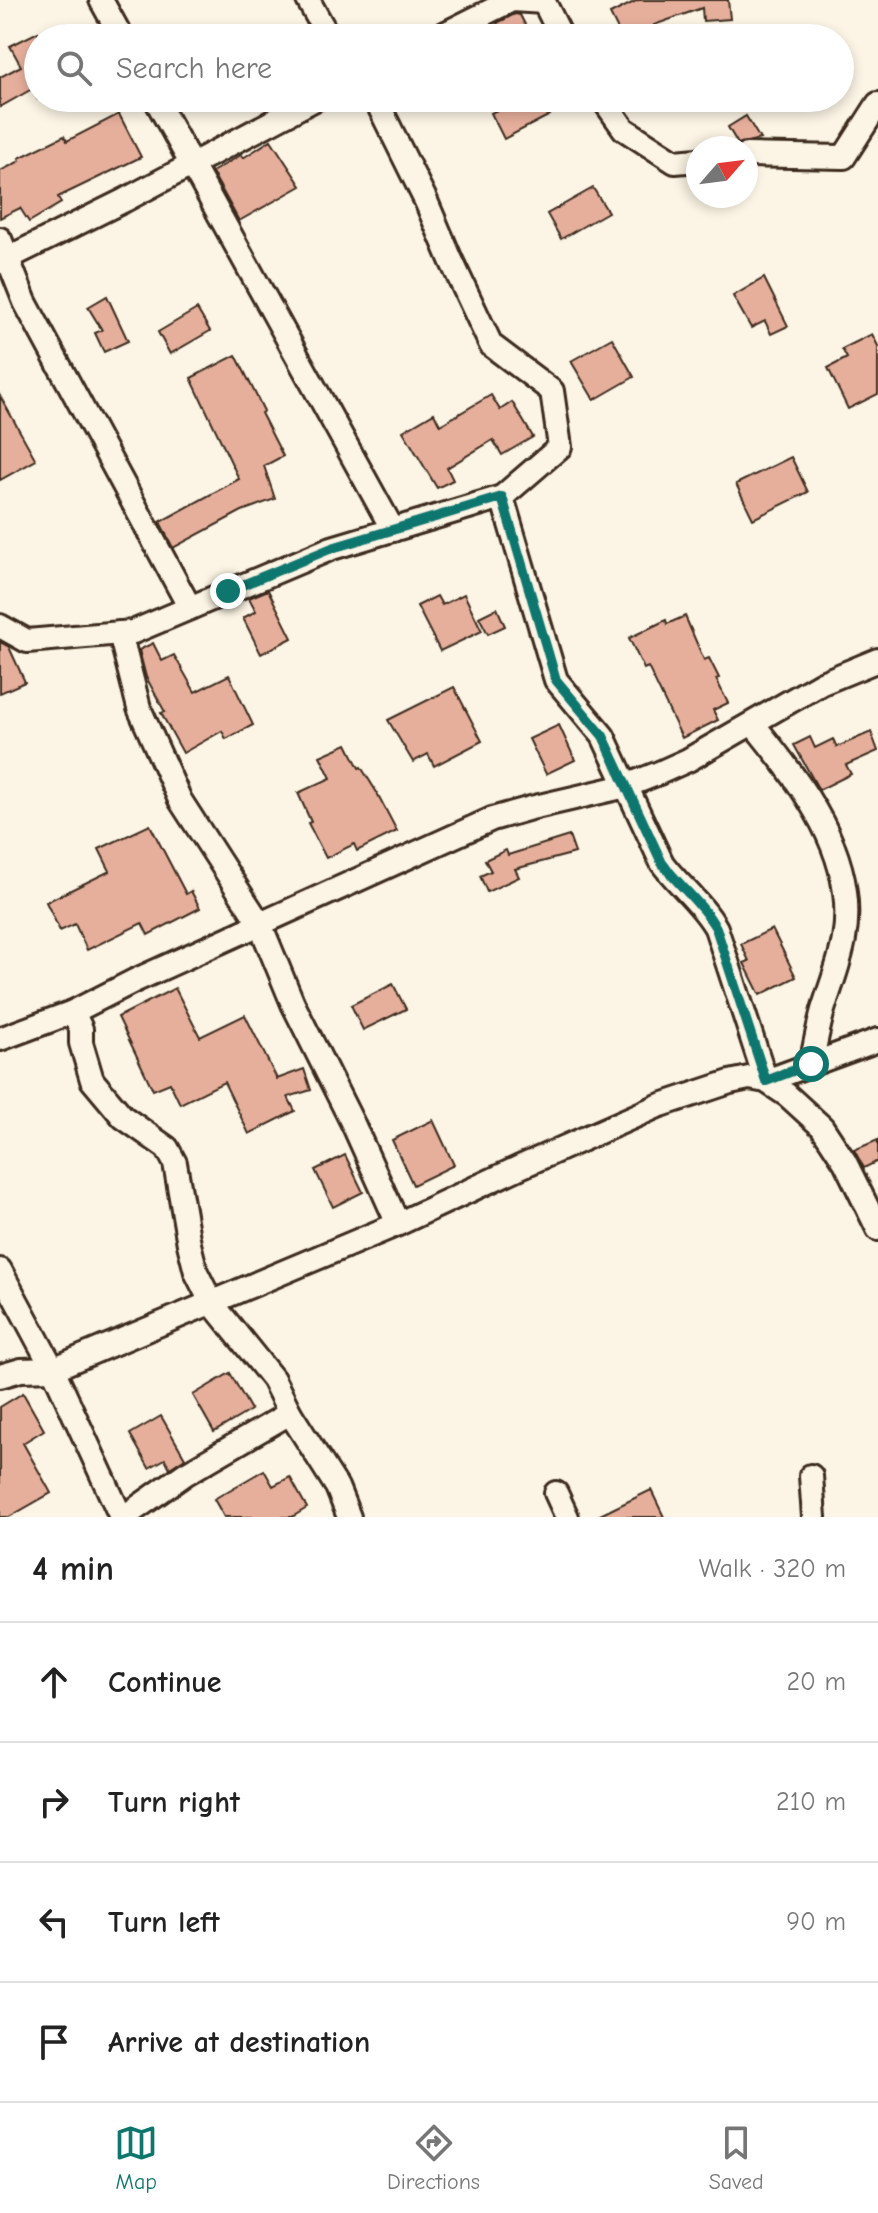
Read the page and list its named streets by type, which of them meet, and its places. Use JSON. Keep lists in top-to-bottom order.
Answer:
{
  "north": "top right",
  "page": {
    "search": "Search here",
    "heading": ["4 min", "Walk · 320 m"],
    "list": [
      ["Continue", "20 m"],
      ["Turn right", "210 m"],
      ["Turn left", "90 m"],
      "Arrive at destination"
    ],
    "nav": ["Map", "Directions", "Saved"]
  }
}
